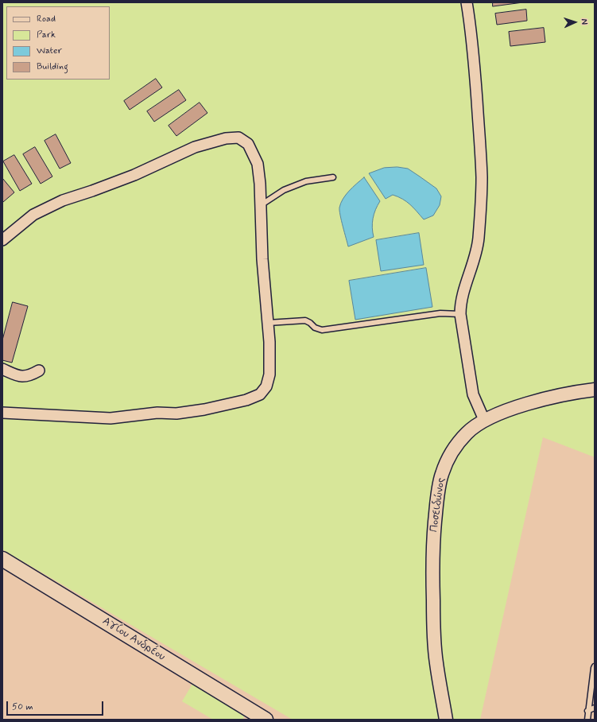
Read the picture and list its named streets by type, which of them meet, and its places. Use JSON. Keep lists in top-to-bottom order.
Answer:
{
  "streets": {
    "main road": ["Αγίου Ανδρέου"],
    "street": ["Ποσειδώνος"]
  },
  "legend": [
    "Road",
    "Park",
    "Water",
    "Building"
  ],
  "scale_bar": "50 m",
  "north": "right"
}
